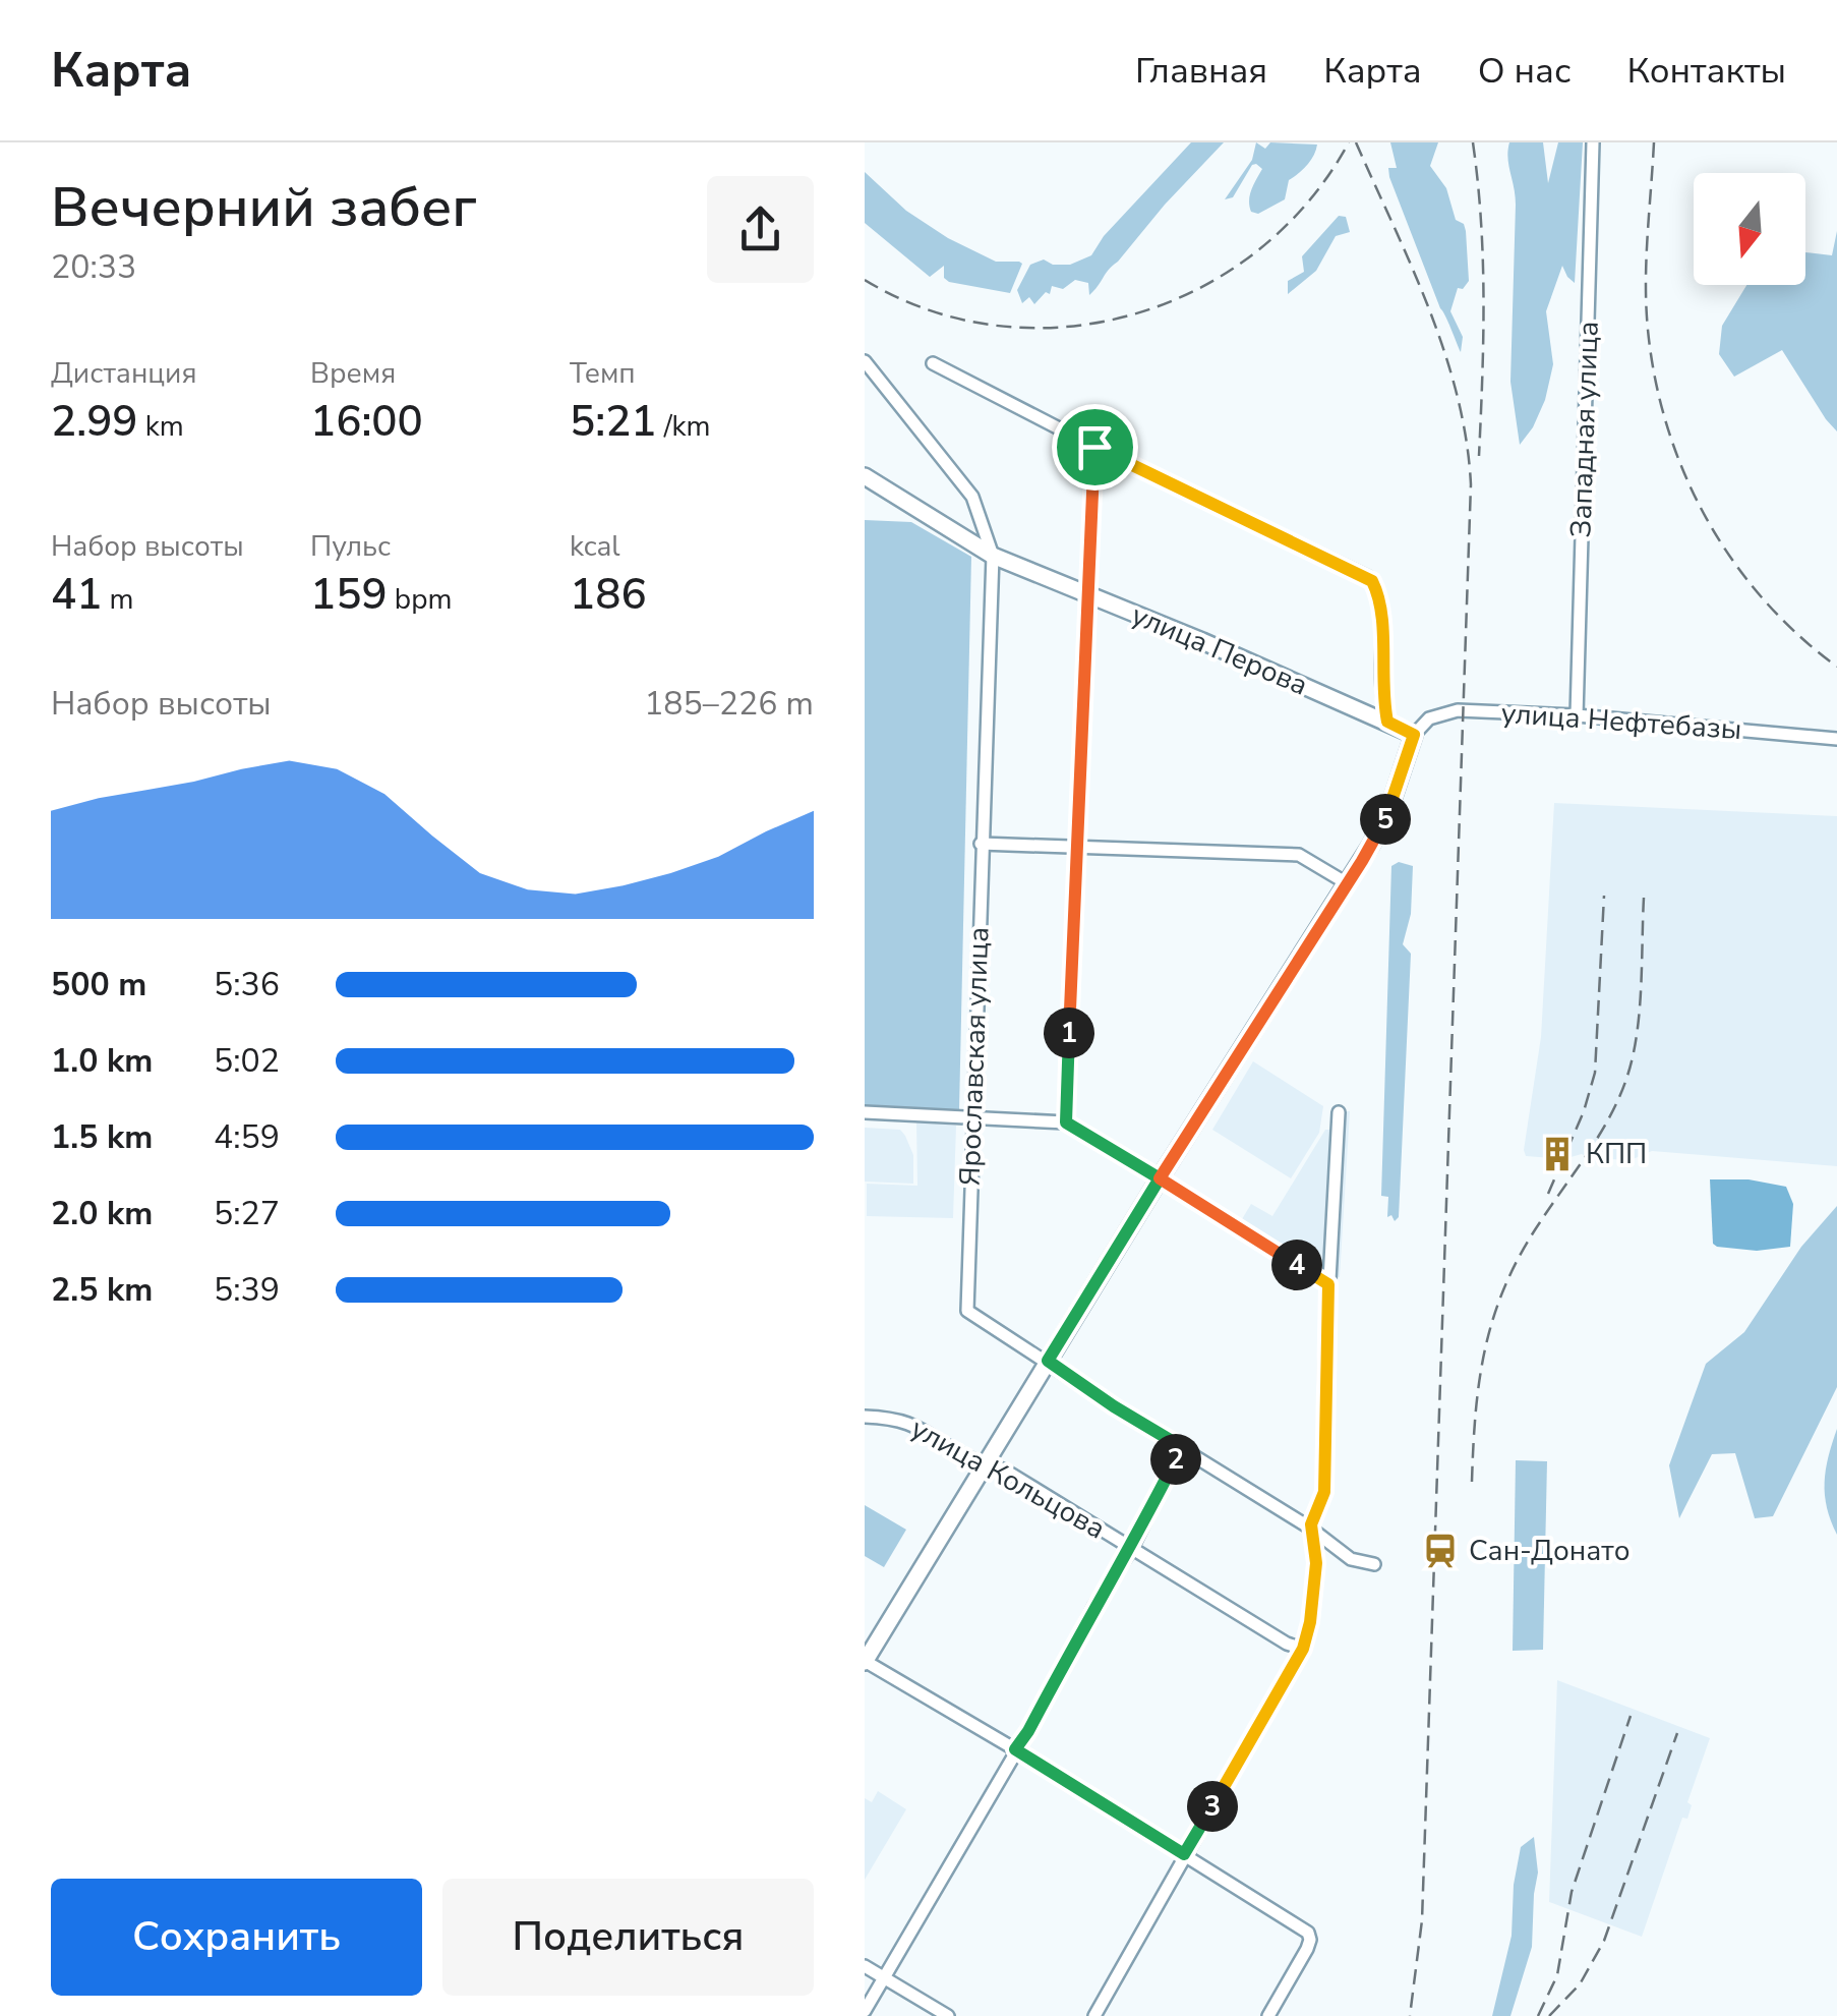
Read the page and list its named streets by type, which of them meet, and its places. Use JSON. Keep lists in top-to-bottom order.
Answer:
{
  "streets": {
    "main road": ["улица Перова"],
    "street": [
      "Западная улица",
      "улица Нефтебазы",
      "Ярославская улица",
      "улица Кольцова"
    ]
  },
  "crossings": [
    ["Западная улица", "улица Нефтебазы"],
    ["улица Перова", "улица Нефтебазы"],
    ["улица Перова", "Ярославская улица"]
  ],
  "places": {
    "building": ["КПП"],
    "station": ["Сан-Донато"]
  },
  "north": "bottom",
  "page": {
    "header": "Карта",
    "nav": [
      "Главная",
      "Карта",
      "О нас",
      "Контакты"
    ],
    "heading": ["Вечерний забег", "20:33"],
    "stats": [
      ["Дистанция", "2.99 km"],
      ["Время", "16:00"],
      ["Темп", "5:21 /km"],
      ["Набор высоты", "41 m"],
      ["Пульс", "159 bpm"],
      ["kcal", "186"]
    ],
    "chart": ["Набор высоты", "185–226 m"],
    "pins": [
      "5",
      "1",
      "4",
      "2",
      "3"
    ],
    "list": [
      {
        "name": "500 m",
        "note": "5:36"
      },
      {
        "name": "1.0 km",
        "note": "5:02"
      },
      {
        "name": "1.5 km",
        "note": "4:59"
      },
      {
        "name": "2.0 km",
        "note": "5:27"
      },
      {
        "name": "2.5 km",
        "note": "5:39"
      }
    ],
    "buttons": ["Сохранить", "Поделиться"]
  }
}
